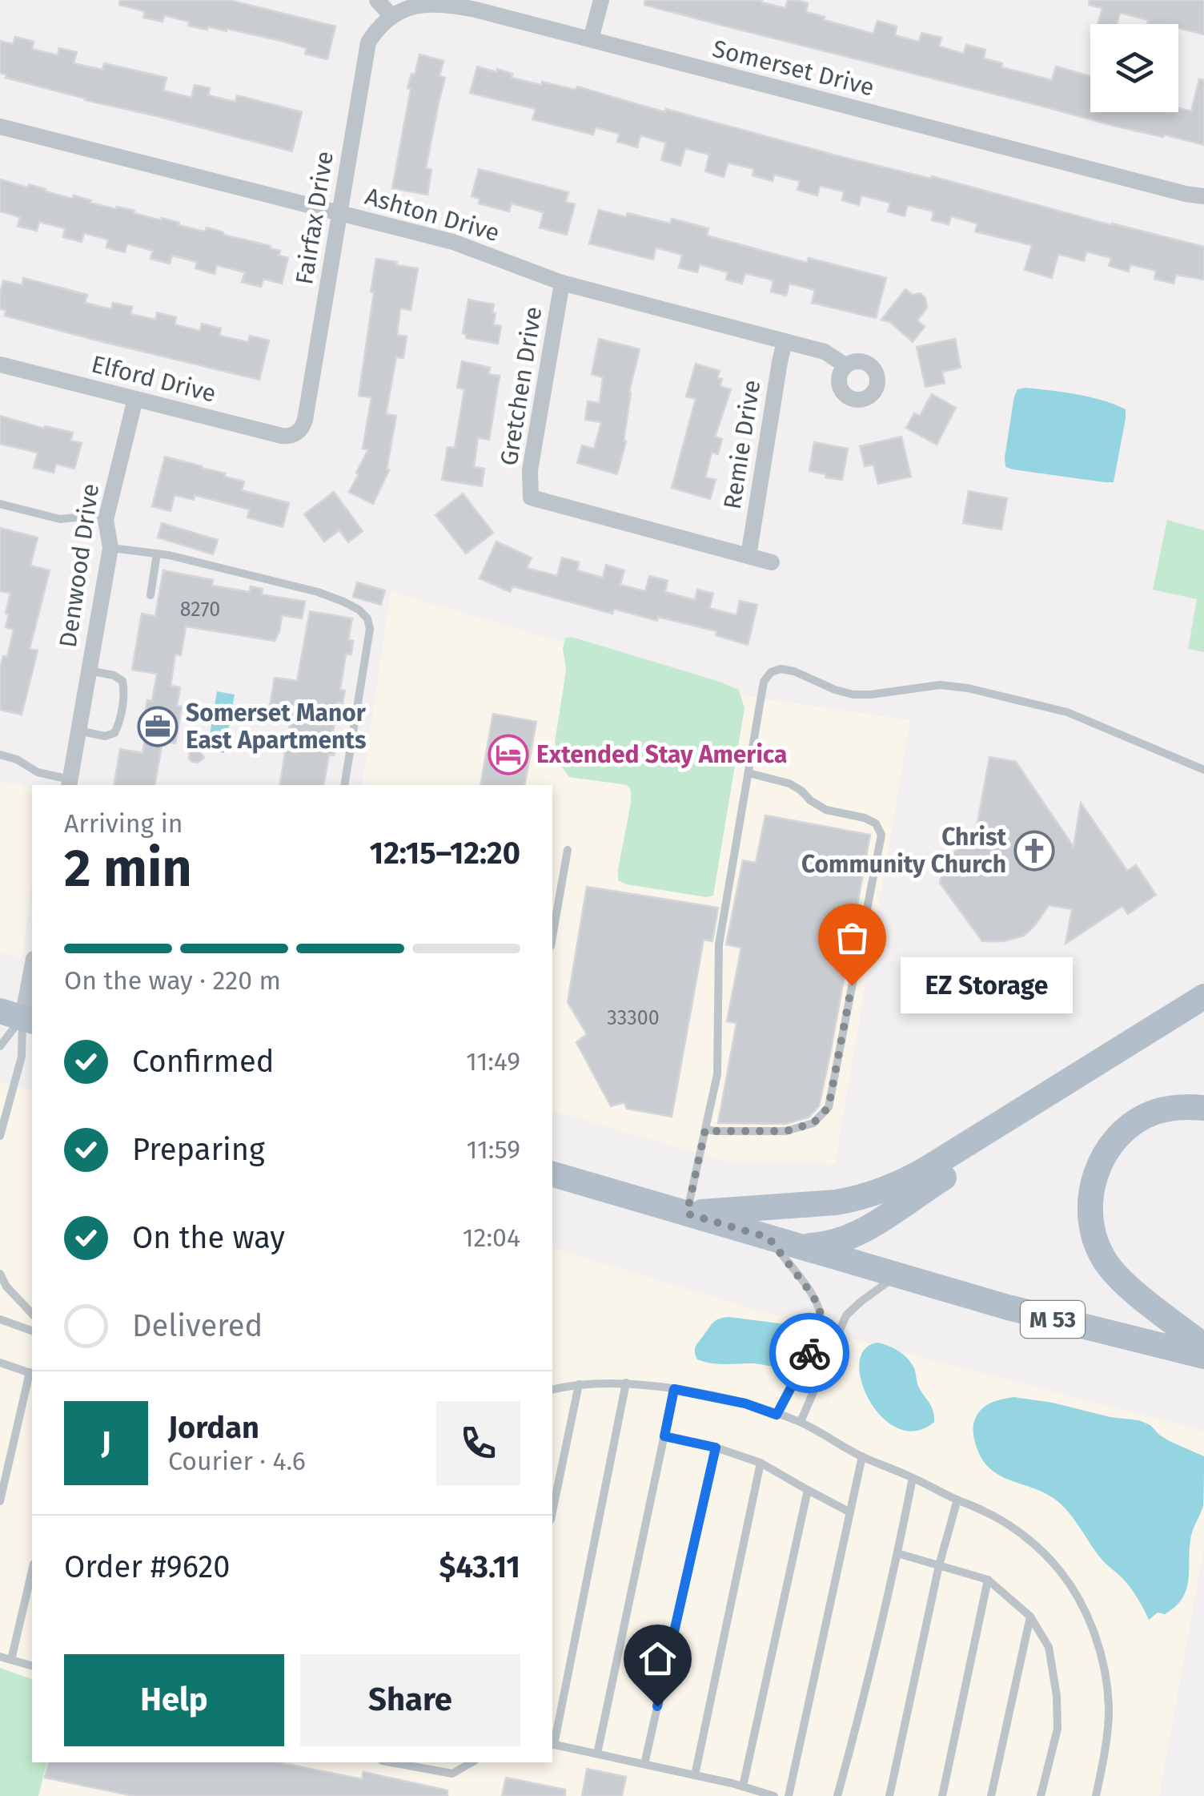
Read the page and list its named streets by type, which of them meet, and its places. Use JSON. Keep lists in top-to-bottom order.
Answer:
{
  "streets": {
    "main road": ["M 53"],
    "street": [
      "Somerset Drive",
      "Ashton Drive",
      "Fairfax Drive",
      "Elford Drive",
      "Gretchen Drive",
      "Remie Drive",
      "Denwood Drive"
    ]
  },
  "crossings": [
    ["Somerset Drive", "Fairfax Drive"],
    ["Ashton Drive", "Fairfax Drive"],
    ["Ashton Drive", "Gretchen Drive"],
    ["Ashton Drive", "Remie Drive"],
    ["Fairfax Drive", "Elford Drive"],
    ["Elford Drive", "Denwood Drive"],
    ["Gretchen Drive", "Remie Drive"]
  ],
  "places": {
    "office": ["Somerset Manor East Apartments"],
    "hotel": ["Extended Stay America"],
    "church": ["Christ Community Church"],
    "other": ["EZ Storage"]
  },
  "house_numbers": ["8270", "33300"],
  "page": {
    "heading": ["2 min", "Arriving in", "12:15–12:20"],
    "panel": [
      "Jordan",
      "Courier · 4.6",
      "Order #9620",
      "$43.11"
    ],
    "bar": "On the way · 220 m",
    "bubble": "EZ Storage",
    "list": [
      ["Confirmed", "11:49"],
      ["Preparing", "11:59"],
      ["On the way", "12:04"],
      "Delivered"
    ],
    "round": "J",
    "buttons": ["Help", "Share"]
  }
}
